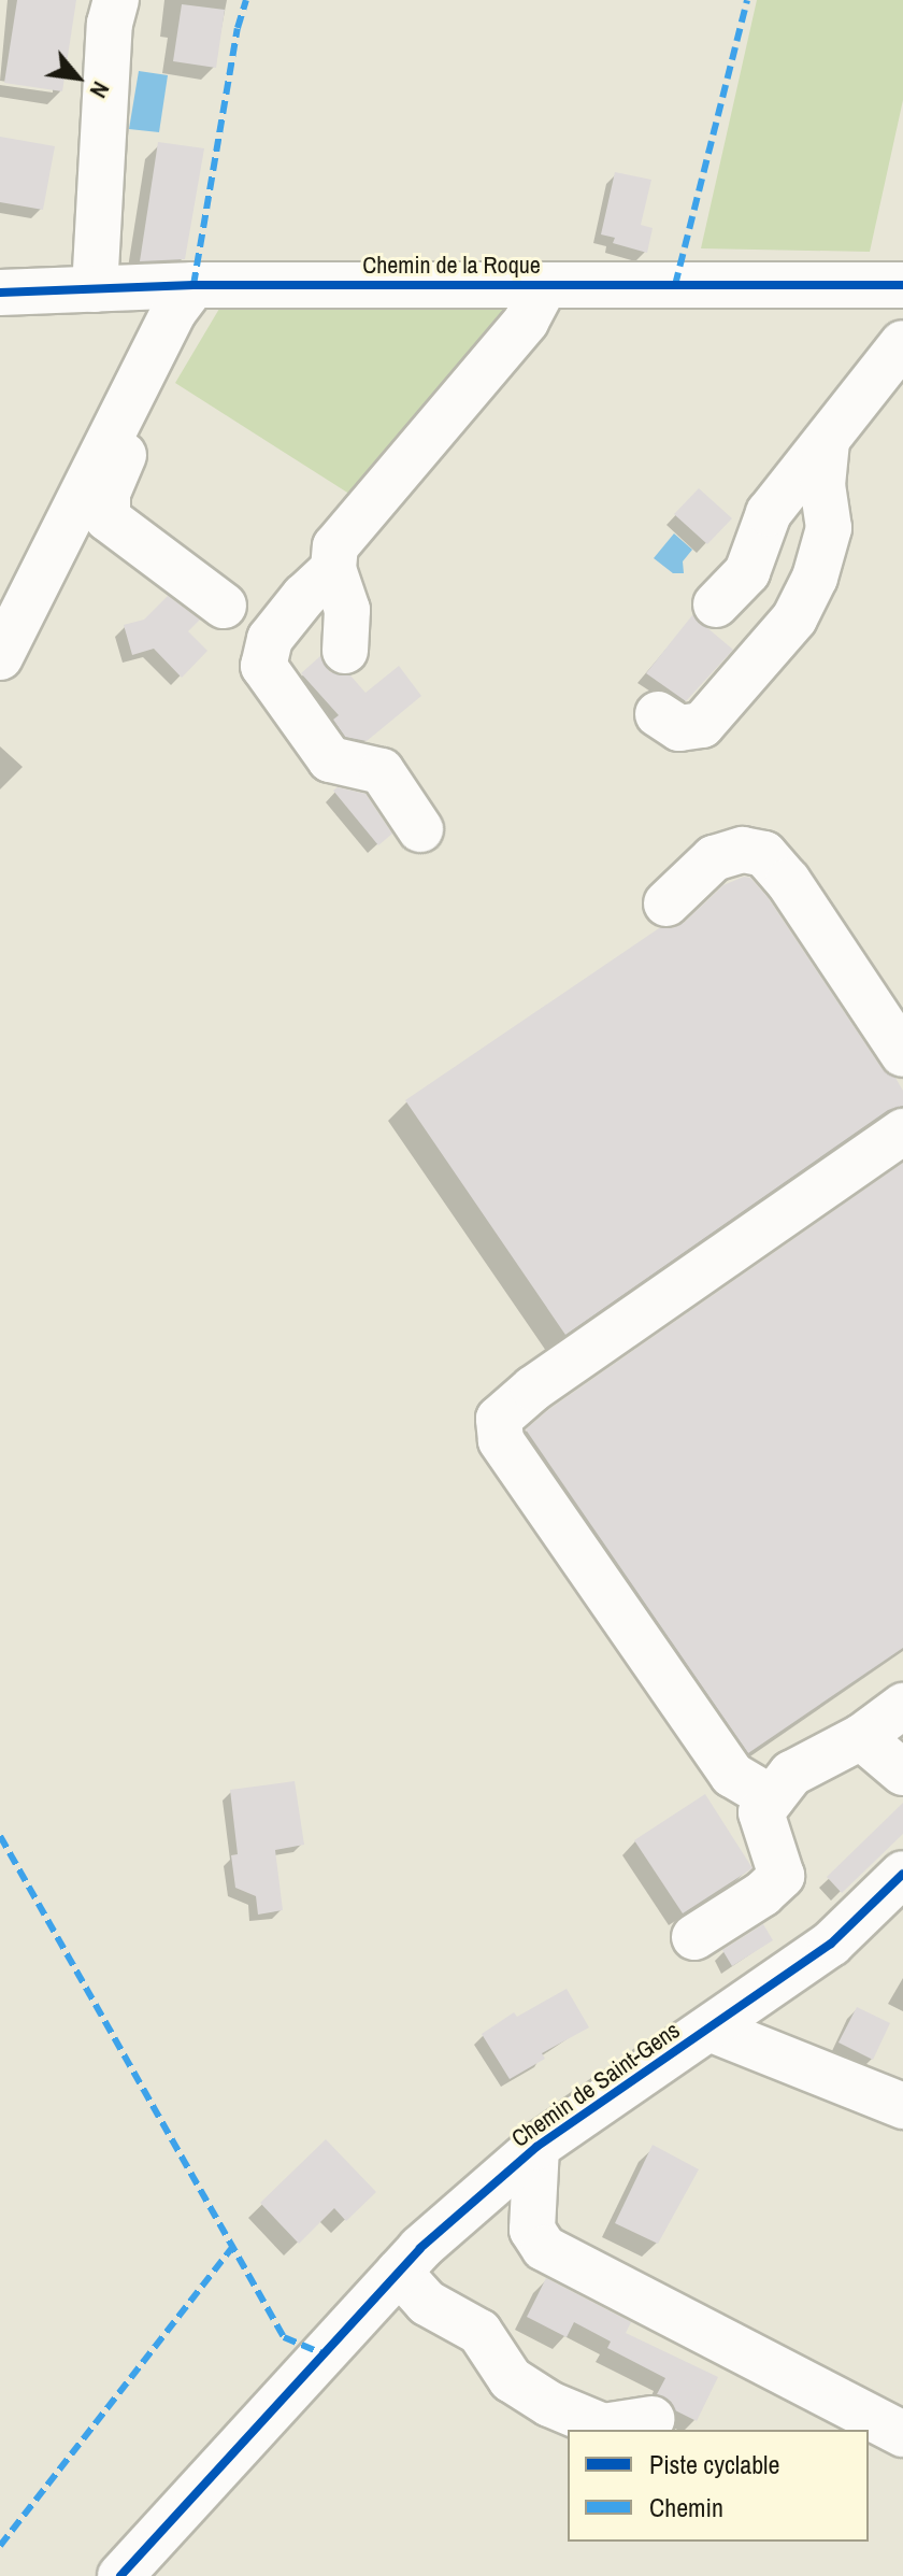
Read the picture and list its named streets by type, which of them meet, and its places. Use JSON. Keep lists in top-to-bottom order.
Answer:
{
  "streets": {
    "street": ["Chemin de la Roque", "Chemin de Saint-Gens"]
  },
  "legend": ["Piste cyclable", "Chemin"],
  "north": "bottom right"
}
